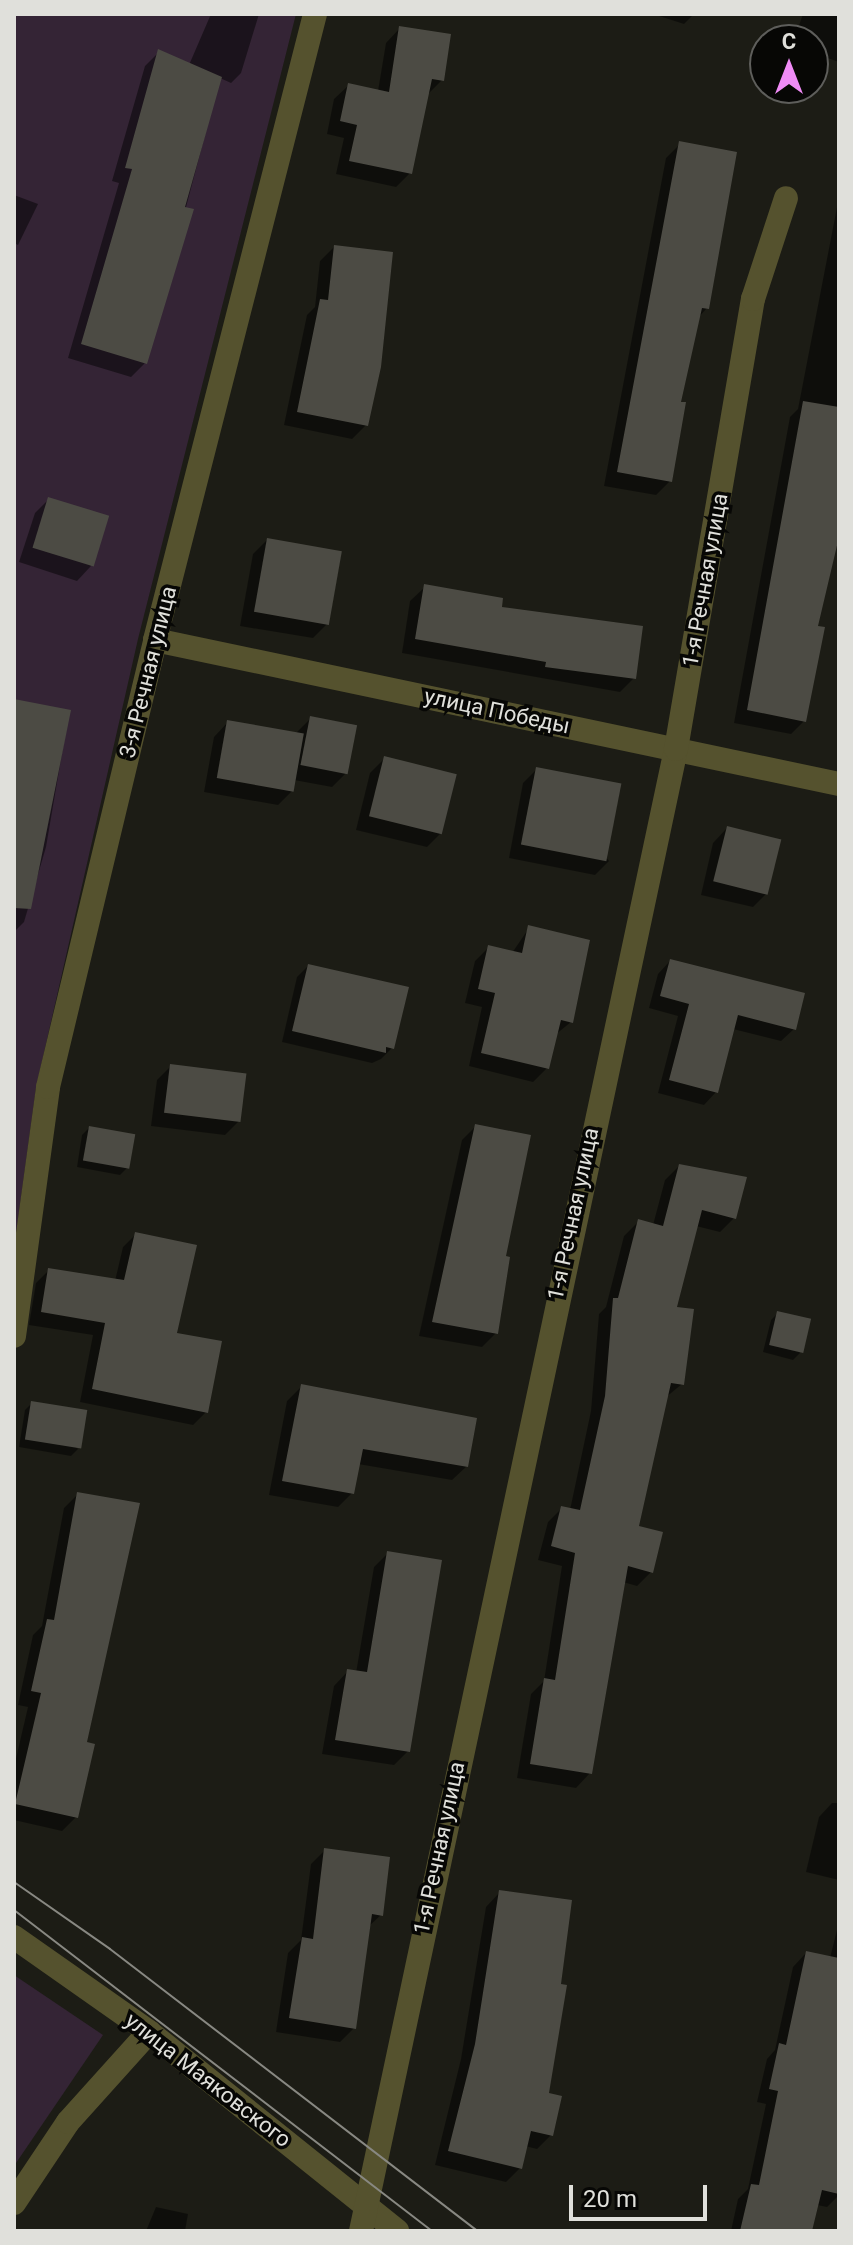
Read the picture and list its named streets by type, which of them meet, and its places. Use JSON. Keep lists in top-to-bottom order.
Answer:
{
  "streets": {
    "street": [
      "1-я Речная улица",
      "3-я Речная улица",
      "улица Победы",
      "улица Маяковского"
    ]
  },
  "crossings": [
    ["1-я Речная улица", "улица Победы"],
    ["1-я Речная улица", "улица Маяковского"],
    ["3-я Речная улица", "улица Победы"]
  ],
  "scale_bar": "20 m",
  "north": "top"
}
